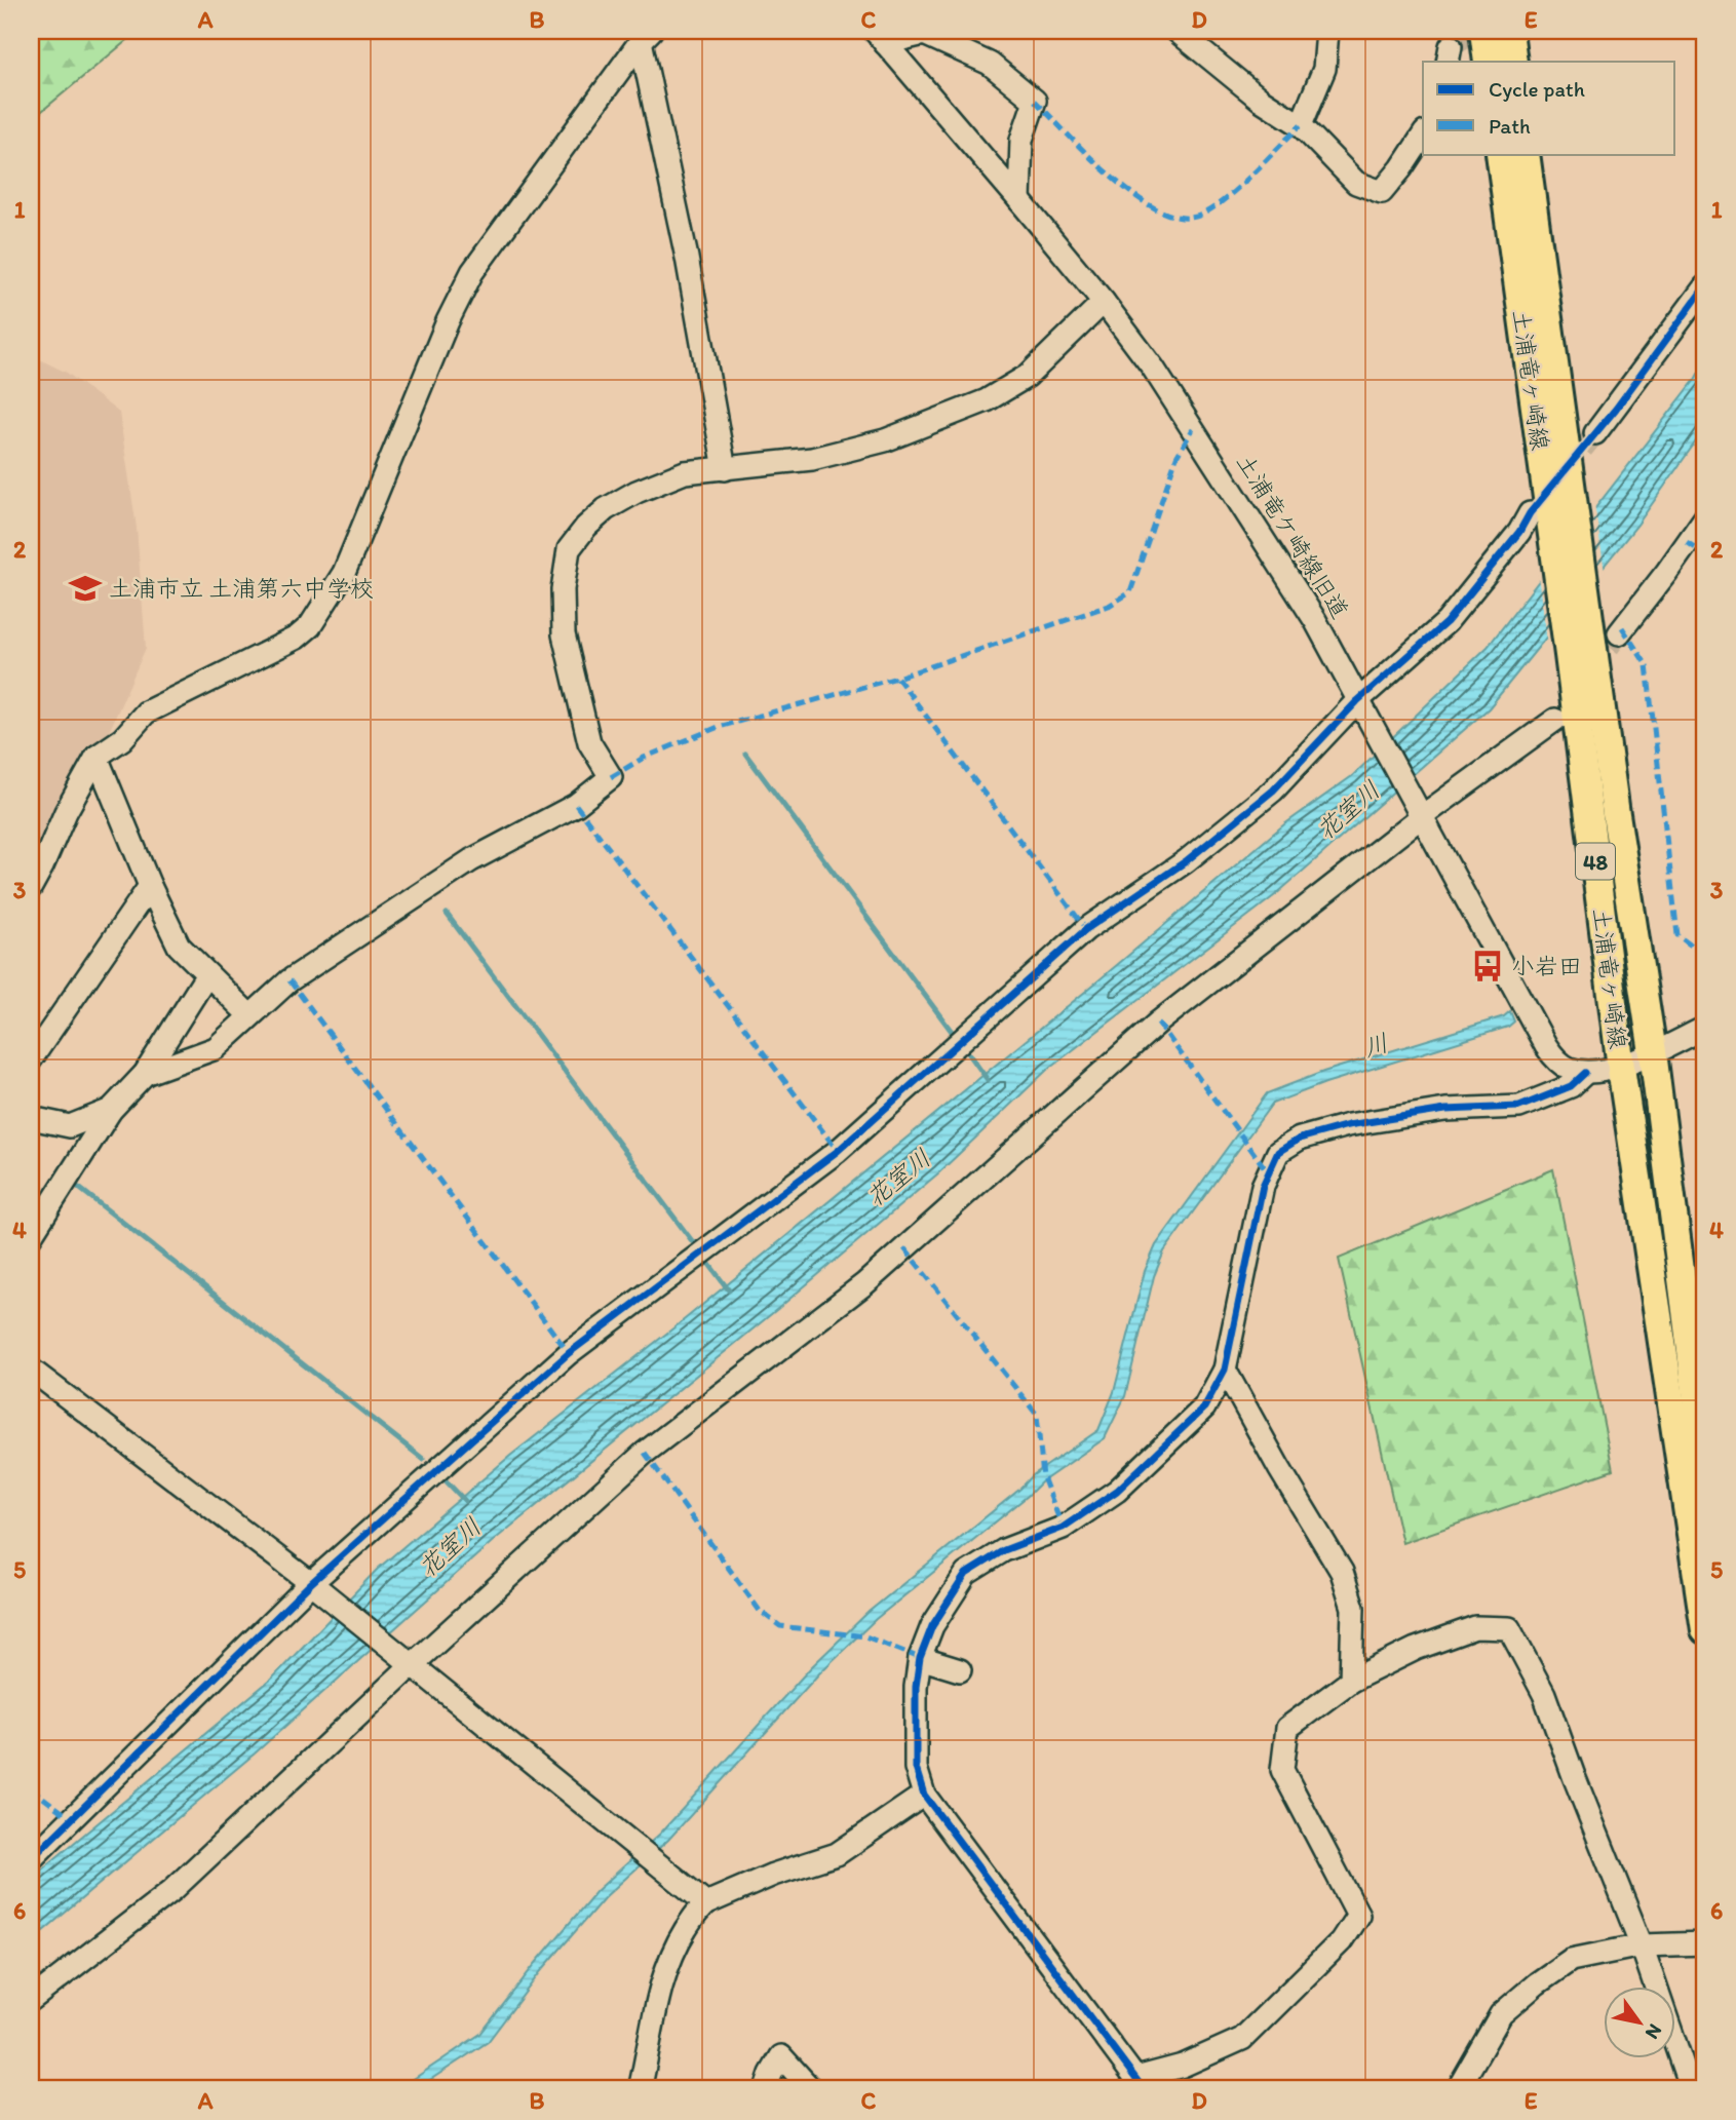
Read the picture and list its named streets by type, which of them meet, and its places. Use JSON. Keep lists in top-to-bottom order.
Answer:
{
  "streets": {
    "main road": ["土浦竜ヶ崎線", "48"],
    "street": ["土浦竜ケ崎線旧道"]
  },
  "water": ["花室川", "川"],
  "places": {
    "school or university": ["土浦市立 土浦第六中学校"],
    "bus stop": ["小岩田"]
  },
  "legend": ["Cycle path", "Path"],
  "north": "bottom right",
  "grid": {
    "columns": [
      "A",
      "B",
      "C",
      "D",
      "E"
    ],
    "rows": [
      "1",
      "2",
      "3",
      "4",
      "5",
      "6"
    ]
  }
}
